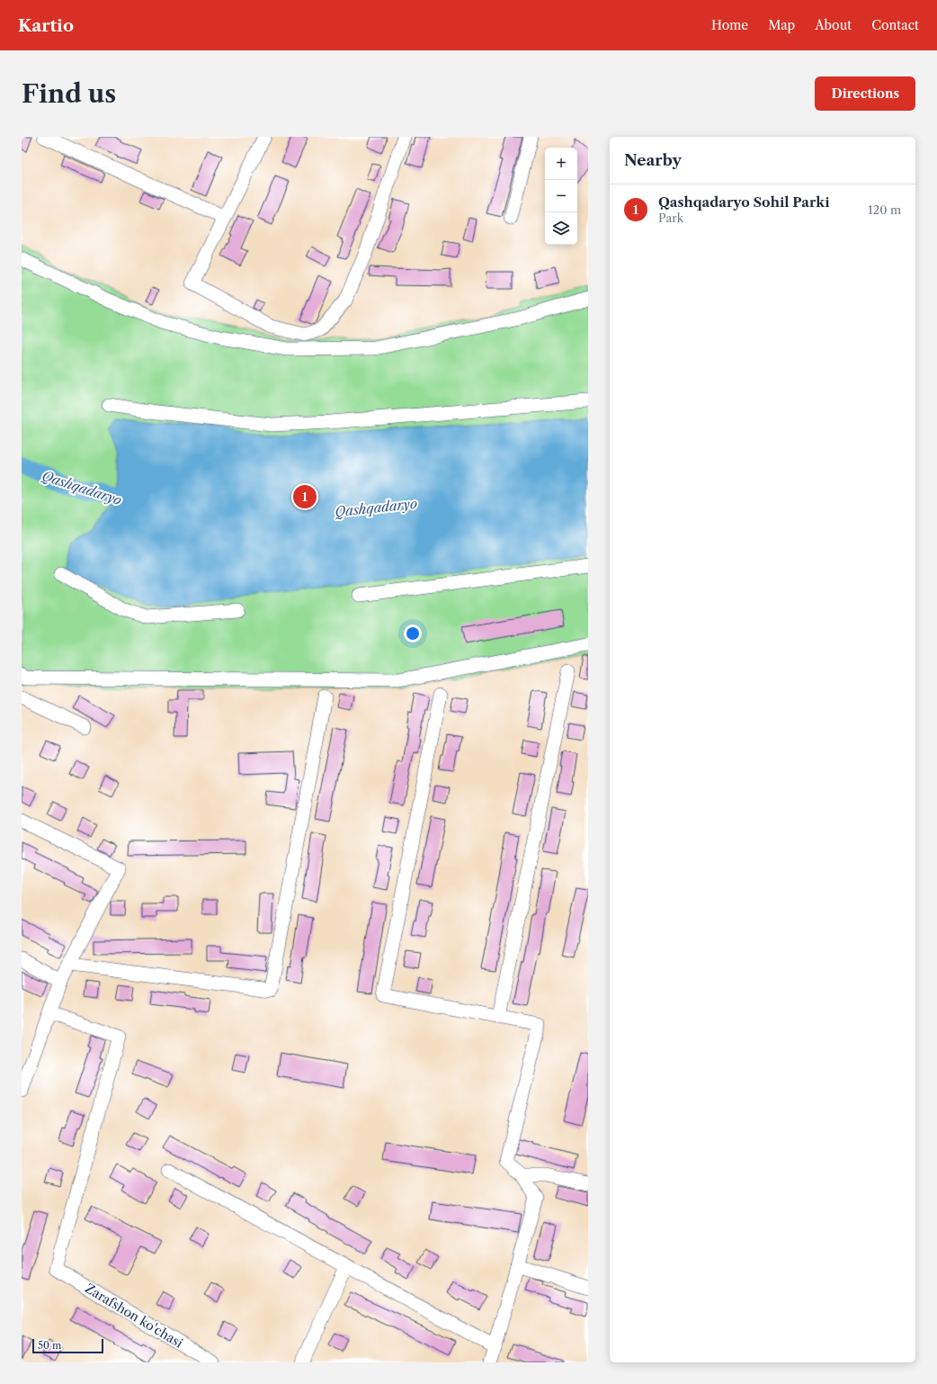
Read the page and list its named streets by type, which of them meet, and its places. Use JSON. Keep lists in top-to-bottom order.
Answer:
{
  "streets": {
    "street": ["Zarafshon ko'chasi"]
  },
  "water": ["Qashqadaryo"],
  "scale_bar": "50 m",
  "page": {
    "header": "Kartio",
    "nav": [
      "Home",
      "Map",
      "About",
      "Contact"
    ],
    "buttons": "Directions",
    "title": "Find us",
    "heading": "Nearby",
    "map_buttons": ["+", "−"],
    "list": [
      {
        "mark": "1",
        "name": "Qashqadaryo Sohil Parki",
        "note": "Park",
        "value": "120 m"
      }
    ],
    "pins": "1",
    "scale": "50 m"
  }
}
